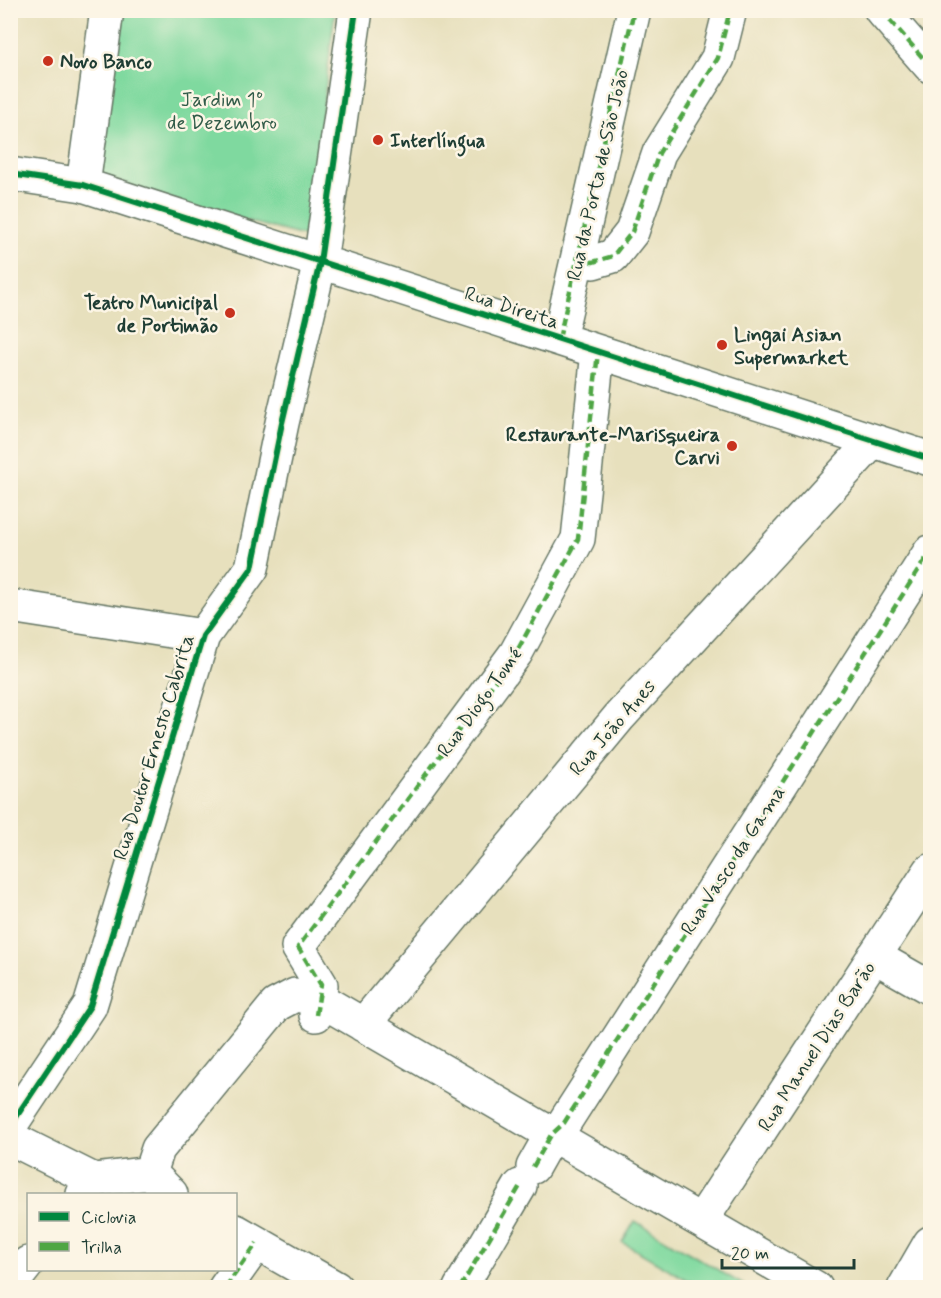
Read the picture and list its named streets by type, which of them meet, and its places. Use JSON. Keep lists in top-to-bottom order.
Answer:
{
  "streets": {
    "street": [
      "Rua da Porta de São João",
      "Rua Direita",
      "Rua Diogo Tomé",
      "Rua João Anes",
      "Rua Doutor Ernesto Cabrita",
      "Rua Vasco da Gama",
      "Rua Manuel Dias Barão"
    ]
  },
  "crossings": [
    ["Rua da Porta de São João", "Rua Direita"],
    ["Rua Direita", "Rua Diogo Tomé"],
    ["Rua Direita", "Rua João Anes"],
    ["Rua Direita", "Rua Doutor Ernesto Cabrita"]
  ],
  "parks": ["Jardim 1º de Dezembro"],
  "places": [
    "Novo Banco",
    "Interlíngua",
    "Teatro Municipal de Portimão",
    "Lingai Asian Supermarket",
    "Restaurante-Marisqueira Carvi"
  ],
  "legend": ["Ciclovia", "Trilha"],
  "scale_bar": "20 m"
}
